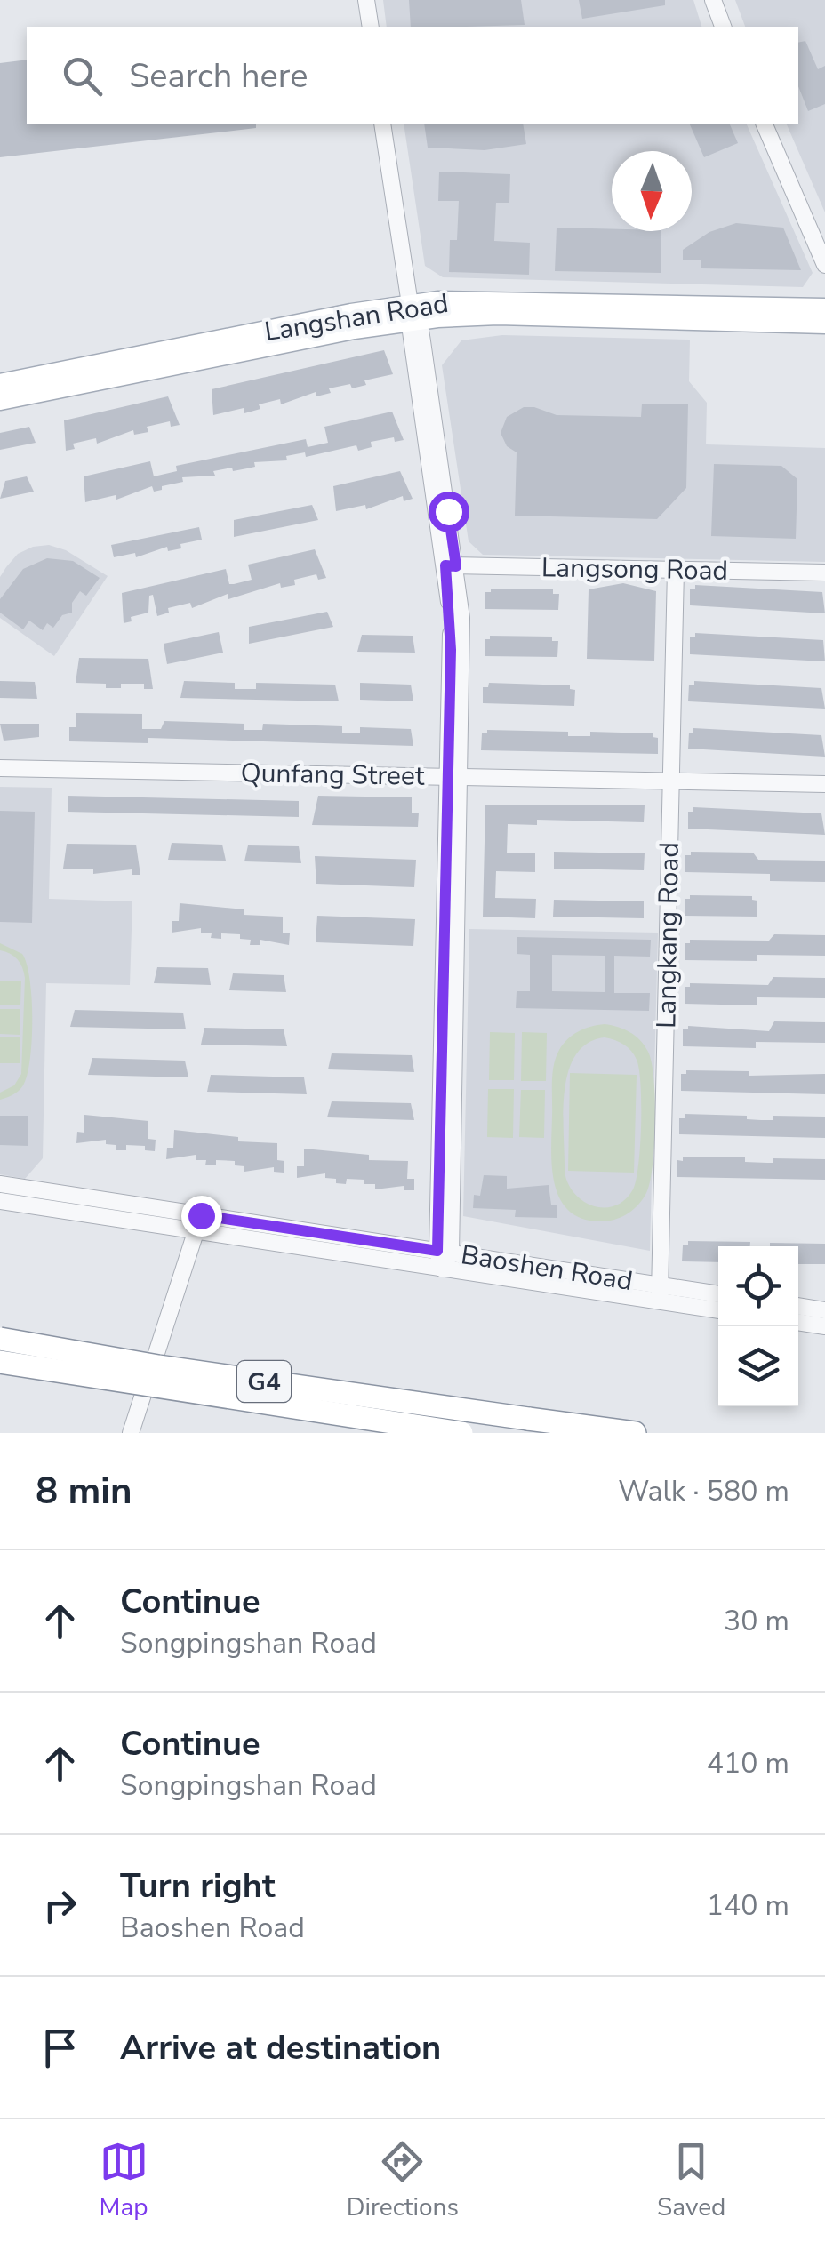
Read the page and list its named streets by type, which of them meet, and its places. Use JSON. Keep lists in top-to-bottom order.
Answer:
{
  "streets": {
    "highway": ["G4"],
    "main road": ["Langshan Road"],
    "street": [
      "Langsong Road",
      "Qunfang Street",
      "Langkang Road",
      "Baoshen Road"
    ]
  },
  "crossings": [
    ["Langsong Road", "Langkang Road"],
    ["Qunfang Street", "Langkang Road"],
    ["Langkang Road", "Baoshen Road"]
  ],
  "north": "bottom",
  "page": {
    "search": "Search here",
    "heading": ["8 min", "Walk · 580 m"],
    "list": [
      ["Continue", "Songpingshan Road", "30 m"],
      ["Continue", "Songpingshan Road", "410 m"],
      ["Turn right", "Baoshen Road", "140 m"],
      "Arrive at destination"
    ],
    "nav": ["Map", "Directions", "Saved"]
  }
}
